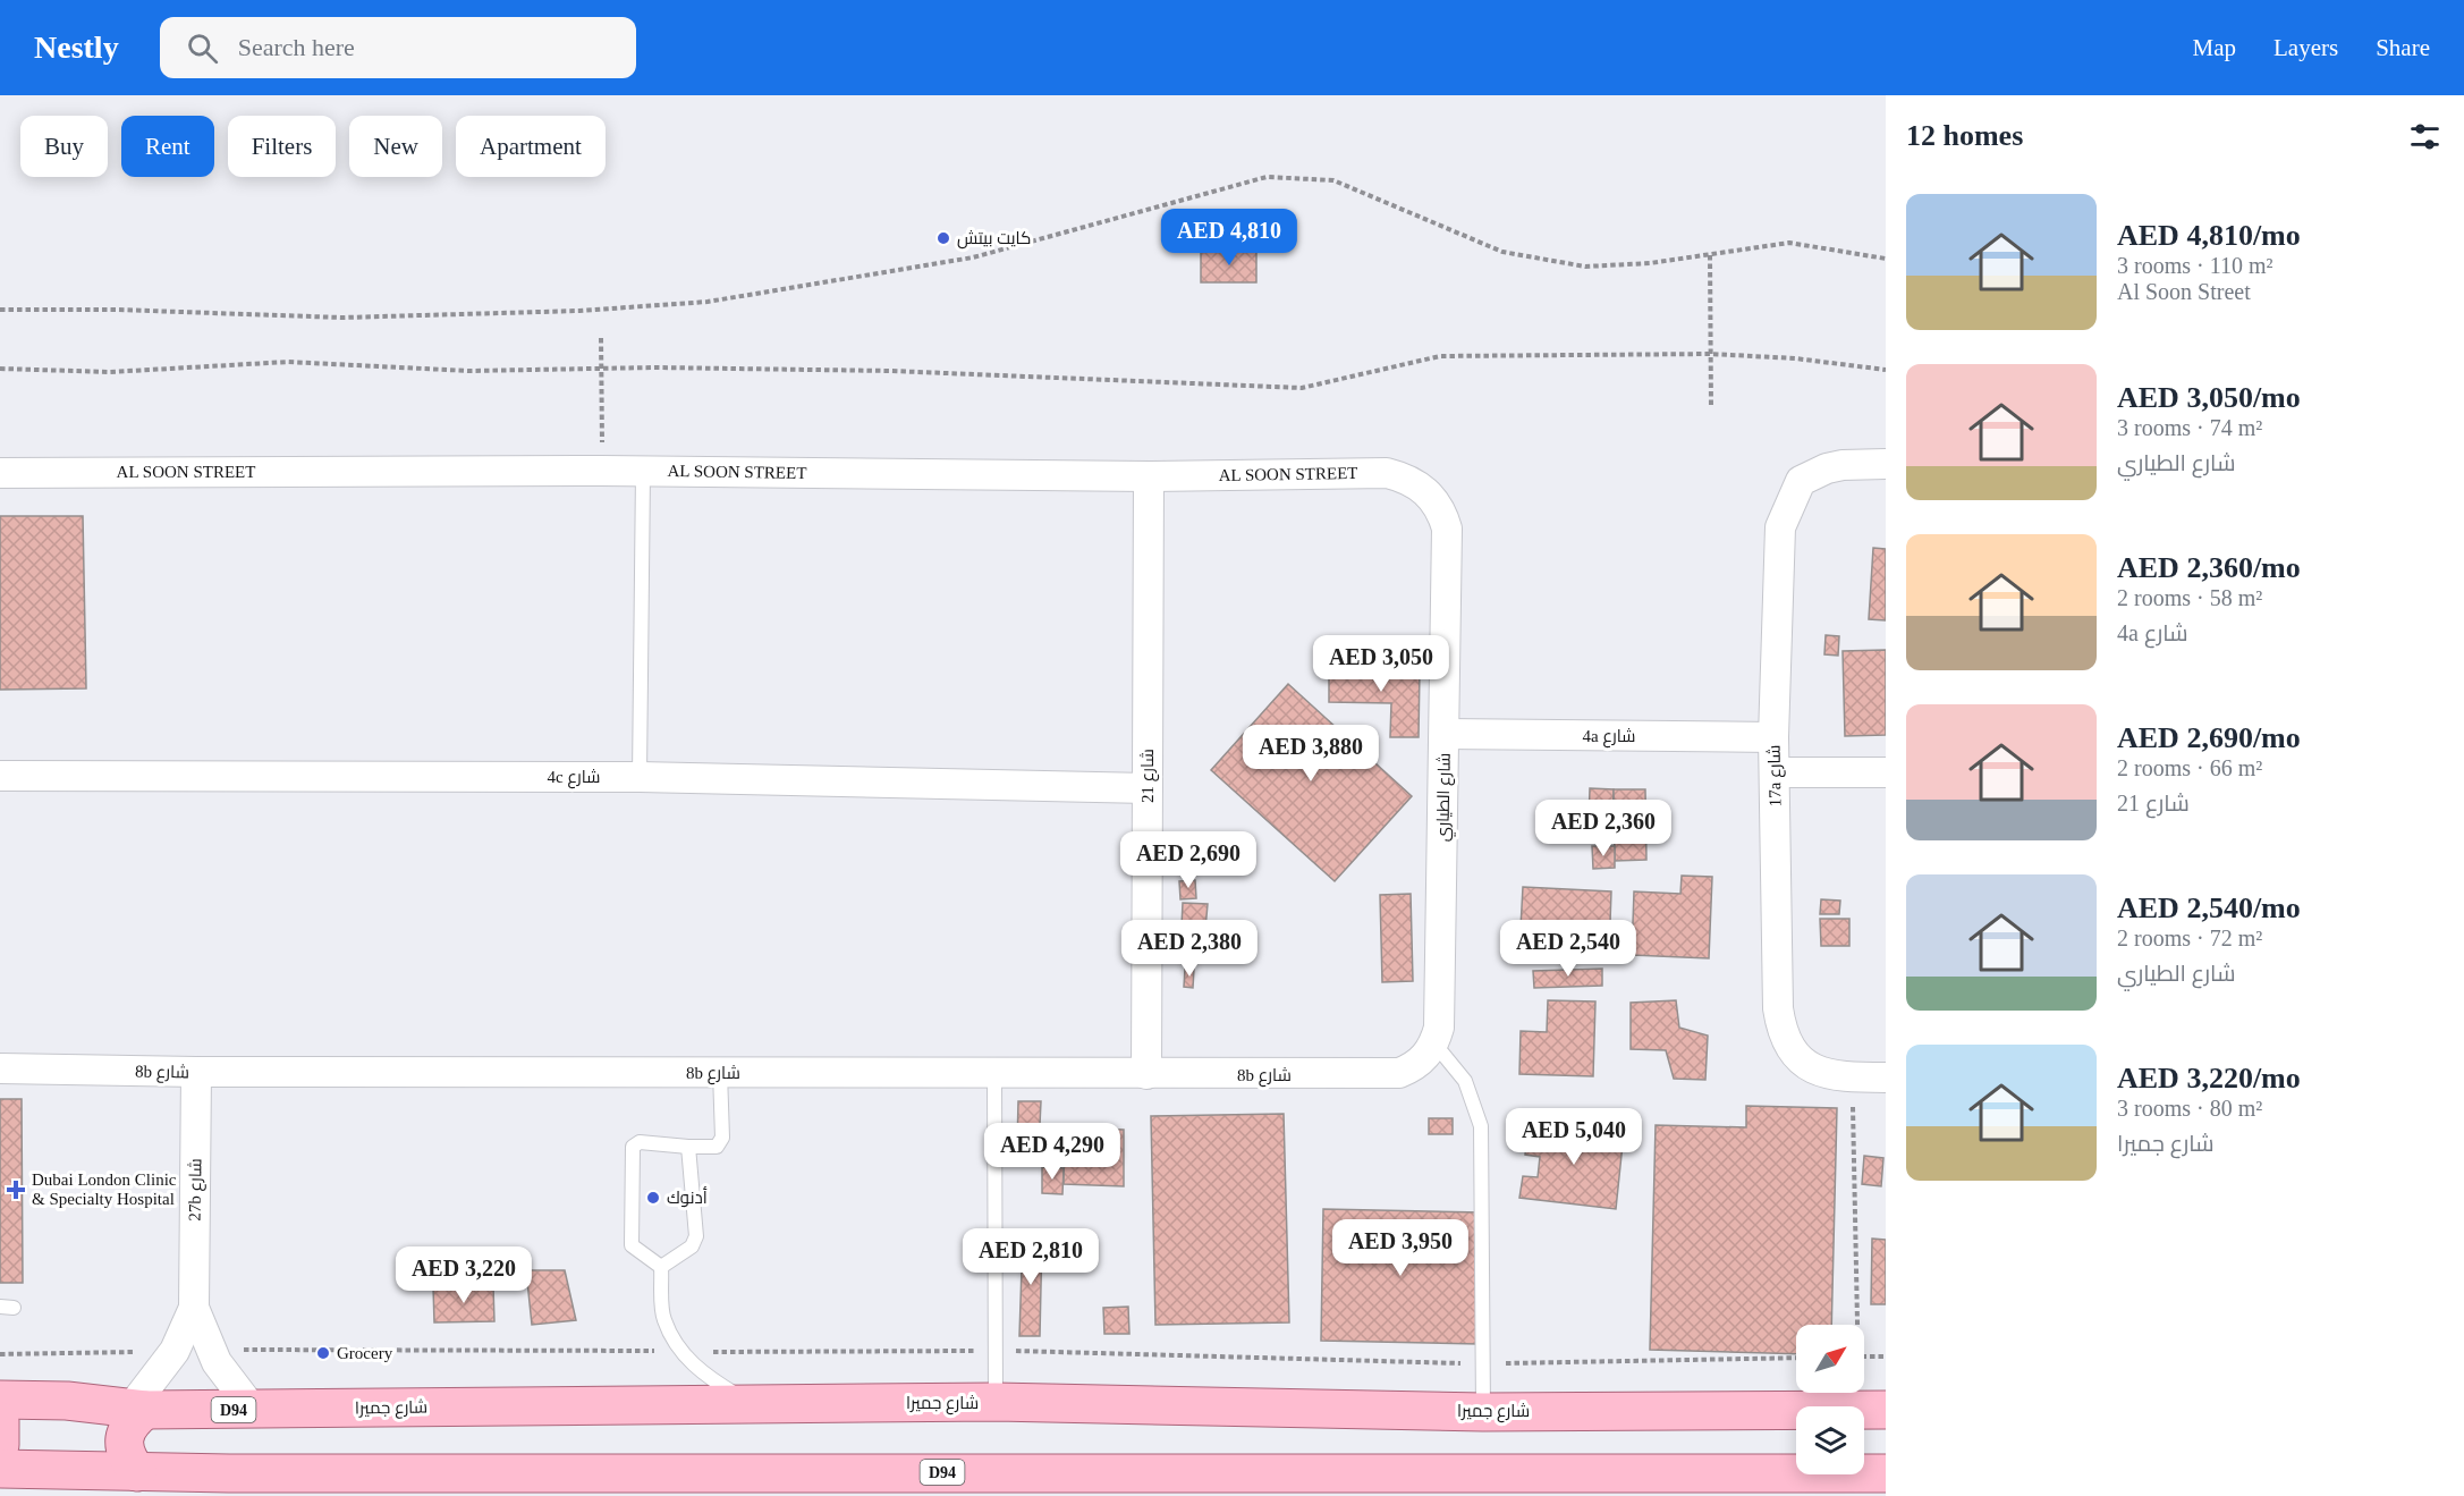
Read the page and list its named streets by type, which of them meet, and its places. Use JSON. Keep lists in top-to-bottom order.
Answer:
{
  "streets": {
    "main road": ["شارع جميرا", "D94"],
    "street": [
      "AL SOON STREET",
      "4a شارع",
      "شارع 21",
      "17a شارع",
      "4c شارع",
      "شارع الطياري",
      "8b شارع",
      "27b شارع"
    ]
  },
  "crossings": [
    ["AL SOON STREET", "شارع 21"],
    ["AL SOON STREET", "شارع الطياري"],
    ["4a شارع", "17a شارع"],
    ["4a شارع", "شارع الطياري"],
    ["شارع 21", "4c شارع"],
    ["شارع 21", "8b شارع"],
    ["شارع الطياري", "8b شارع"],
    ["8b شارع", "27b شارع"],
    ["27b شارع", "شارع جميرا"]
  ],
  "places": {
    "other": ["كايت بيتش", "أدنوك", "Grocery"],
    "health": ["Dubai London Clinic & Specialty Hospital"]
  },
  "north": "top right",
  "page": {
    "header": "Nestly",
    "search": "Search here",
    "nav": ["Map", "Layers", "Share"],
    "heading": "12 homes",
    "chip": [
      "Buy",
      "Rent",
      "Filters",
      "New",
      "Apartment"
    ],
    "list": [
      {
        "name": "AED 4,810/mo",
        "note": "3 rooms · 110 m² · Al Soon Street"
      },
      {
        "name": "AED 3,050/mo",
        "note": "3 rooms · 74 m² · شارع الطياري"
      },
      {
        "name": "AED 2,360/mo",
        "note": "2 rooms · 58 m² · 4a شارع"
      },
      {
        "name": "AED 2,690/mo",
        "note": "2 rooms · 66 m² · شارع 21"
      },
      {
        "name": "AED 2,540/mo",
        "note": "2 rooms · 72 m² · شارع الطياري"
      },
      {
        "name": "AED 3,220/mo",
        "note": "3 rooms · 80 m² · شارع جميرا"
      }
    ],
    "price": [
      "AED 4,810",
      "AED 3,050",
      "AED 3,880",
      "AED 2,360",
      "AED 2,690",
      "AED 2,380",
      "AED 2,540",
      "AED 5,040",
      "AED 4,290",
      "AED 3,950",
      "AED 2,810",
      "AED 3,220"
    ]
  }
}
